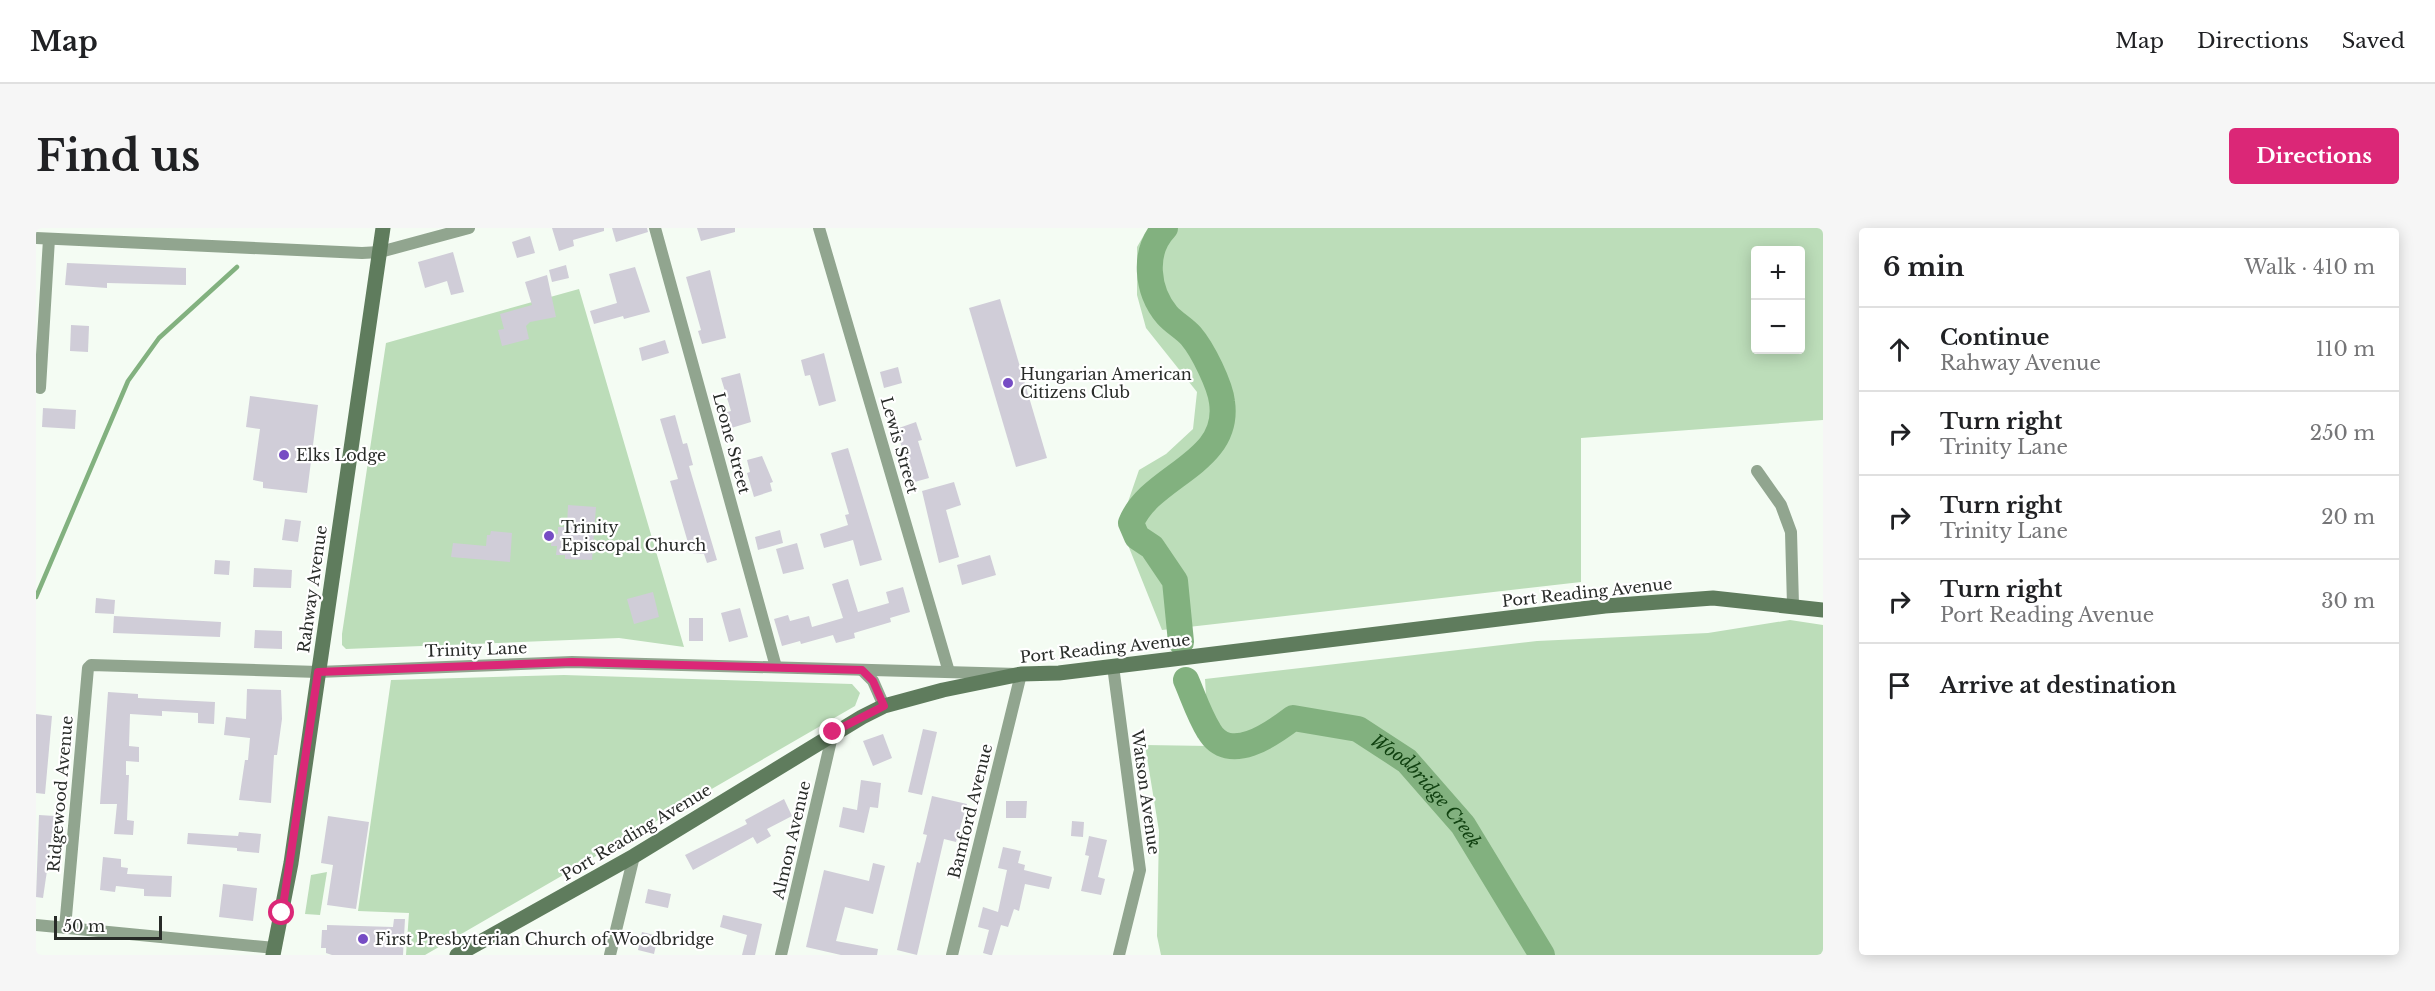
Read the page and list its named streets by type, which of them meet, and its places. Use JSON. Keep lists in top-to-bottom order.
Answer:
{
  "streets": {
    "main road": ["Rahway Avenue", "Port Reading Avenue"],
    "street": [
      "Leone Street",
      "Lewis Street",
      "Trinity Lane",
      "Watson Avenue",
      "Ridgewood Avenue",
      "Bamford Avenue",
      "Almon Avenue"
    ]
  },
  "crossings": [
    ["Leone Street", "Trinity Lane"],
    ["Lewis Street", "Trinity Lane"],
    ["Rahway Avenue", "Trinity Lane"],
    ["Port Reading Avenue", "Trinity Lane"],
    ["Port Reading Avenue", "Watson Avenue"],
    ["Port Reading Avenue", "Bamford Avenue"],
    ["Port Reading Avenue", "Almon Avenue"],
    ["Trinity Lane", "Ridgewood Avenue"],
    ["Trinity Lane", "Bamford Avenue"]
  ],
  "water": ["Woodbridge Creek"],
  "places": [
    "Hungarian American Citizens Club",
    "Elks Lodge",
    "Trinity Episcopal Church",
    "First Presbyterian Church of Woodbridge"
  ],
  "scale_bar": "50 m",
  "page": {
    "header": "Map",
    "nav": ["Map", "Directions", "Saved"],
    "buttons": "Directions",
    "title": "Find us",
    "heading": ["6 min", "Walk · 410 m"],
    "map_buttons": ["+", "−"],
    "list": [
      ["Continue", "Rahway Avenue", "110 m"],
      ["Turn right", "Trinity Lane", "250 m"],
      ["Turn right", "Trinity Lane", "20 m"],
      ["Turn right", "Port Reading Avenue", "30 m"],
      "Arrive at destination"
    ],
    "scale": "50 m"
  }
}
